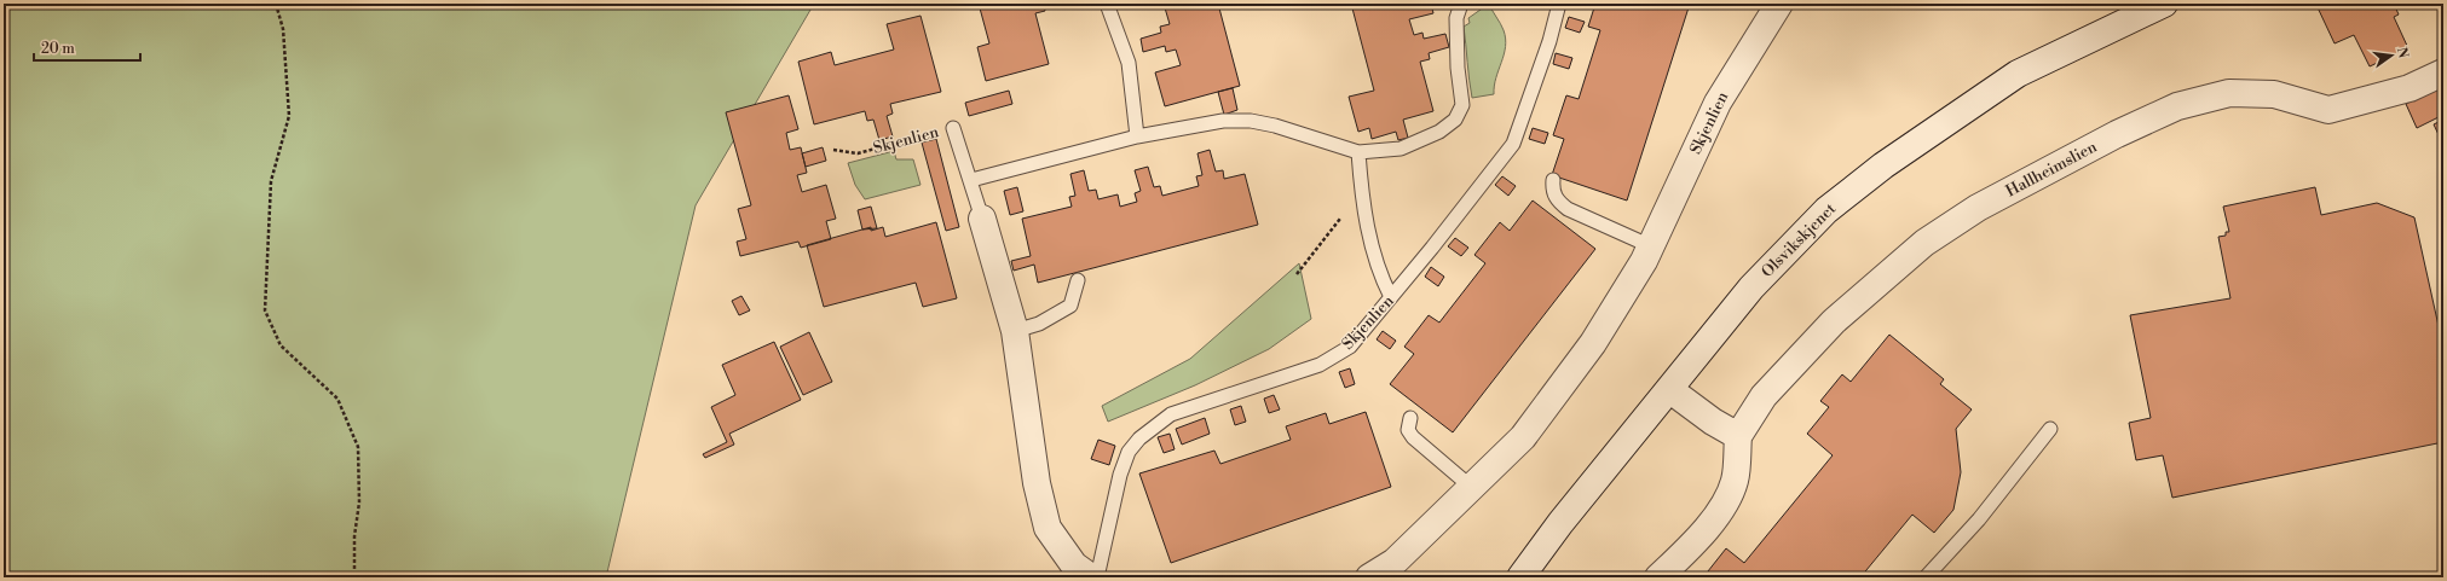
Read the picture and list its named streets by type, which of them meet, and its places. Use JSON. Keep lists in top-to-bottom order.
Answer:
{
  "streets": {
    "street": ["Skjenlien", "Hallheimslien", "Olsvikskjenet"]
  },
  "scale_bar": "20 m",
  "north": "right"
}
